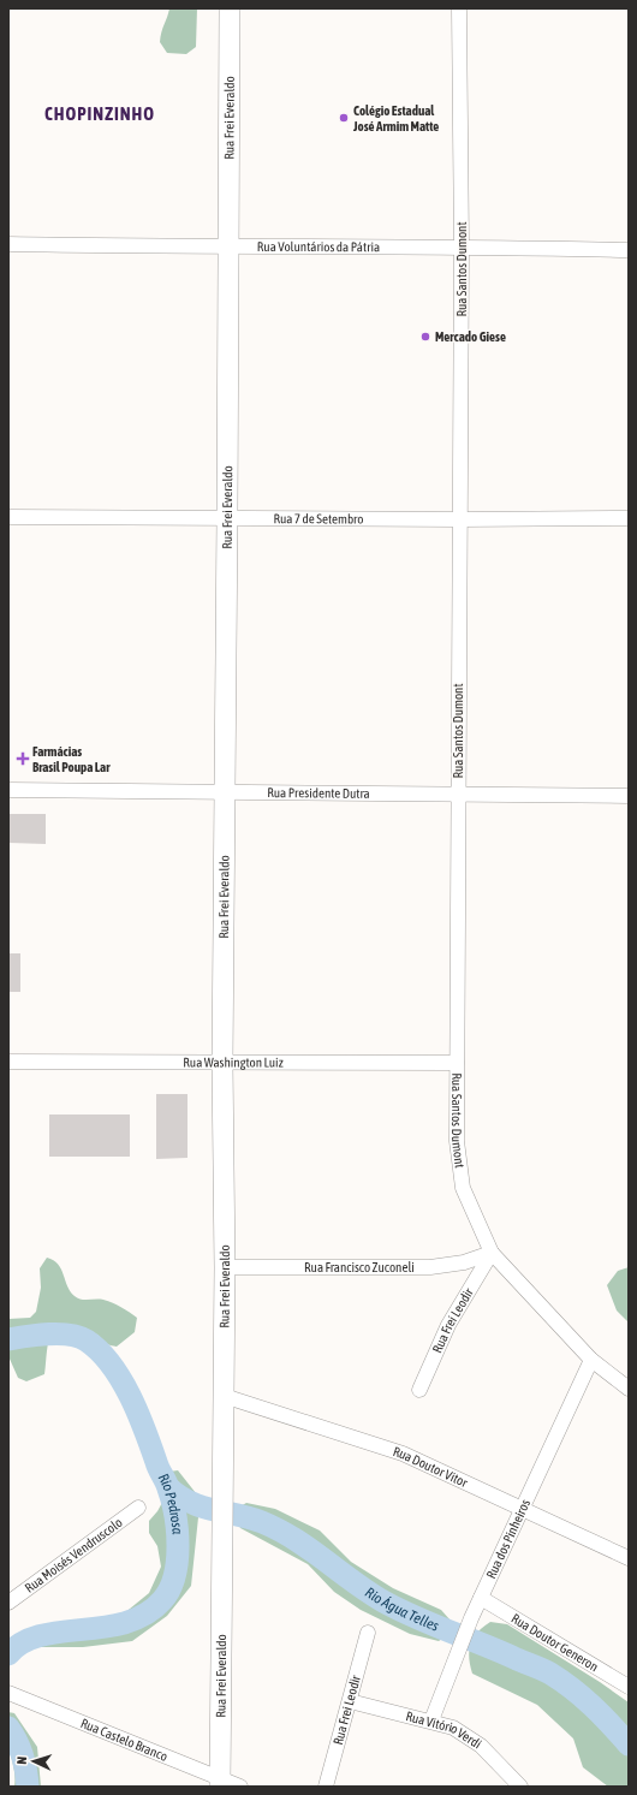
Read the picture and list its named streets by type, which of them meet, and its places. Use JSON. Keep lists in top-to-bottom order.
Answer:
{
  "streets": {
    "street": [
      "Rua Frei Everaldo",
      "Rua Voluntários da Pátria",
      "Rua Santos Dumont",
      "Rua 7 de Setembro",
      "Rua Presidente Dutra",
      "Rua Washington Luiz",
      "Rua Francisco Zuconeli",
      "Rua Frei Leodir",
      "Rua Doutor Vitor",
      "Rua dos Pinheiros",
      "Rua Moisés Vendruscolo",
      "Rua Doutor Generon",
      "Rua Vitório Verdi",
      "Rua Castelo Branco"
    ]
  },
  "crossings": [
    ["Rua Frei Everaldo", "Rua Voluntários da Pátria"],
    ["Rua Frei Everaldo", "Rua 7 de Setembro"],
    ["Rua Frei Everaldo", "Rua Presidente Dutra"],
    ["Rua Frei Everaldo", "Rua Washington Luiz"],
    ["Rua Frei Everaldo", "Rua Francisco Zuconeli"],
    ["Rua Frei Everaldo", "Rua Doutor Vitor"],
    ["Rua Frei Everaldo", "Rua Castelo Branco"],
    ["Rua Voluntários da Pátria", "Rua Santos Dumont"],
    ["Rua Santos Dumont", "Rua 7 de Setembro"],
    ["Rua Santos Dumont", "Rua Presidente Dutra"],
    ["Rua Santos Dumont", "Rua Washington Luiz"],
    ["Rua Santos Dumont", "Rua Francisco Zuconeli"],
    ["Rua Santos Dumont", "Rua Frei Leodir"],
    ["Rua Santos Dumont", "Rua dos Pinheiros"],
    ["Rua Francisco Zuconeli", "Rua Frei Leodir"],
    ["Rua Frei Leodir", "Rua Vitório Verdi"],
    ["Rua Doutor Vitor", "Rua dos Pinheiros"],
    ["Rua dos Pinheiros", "Rua Doutor Generon"],
    ["Rua dos Pinheiros", "Rua Vitório Verdi"]
  ],
  "districts": ["CHOPINZINHO"],
  "water": ["Rio Pedrosa", "Rio Água Telles"],
  "places": {
    "other": ["Colégio Estadual José Armim Matte", "Mercado Giese"],
    "health": ["Farmácias Brasil Poupa Lar"]
  },
  "north": "left"
}
